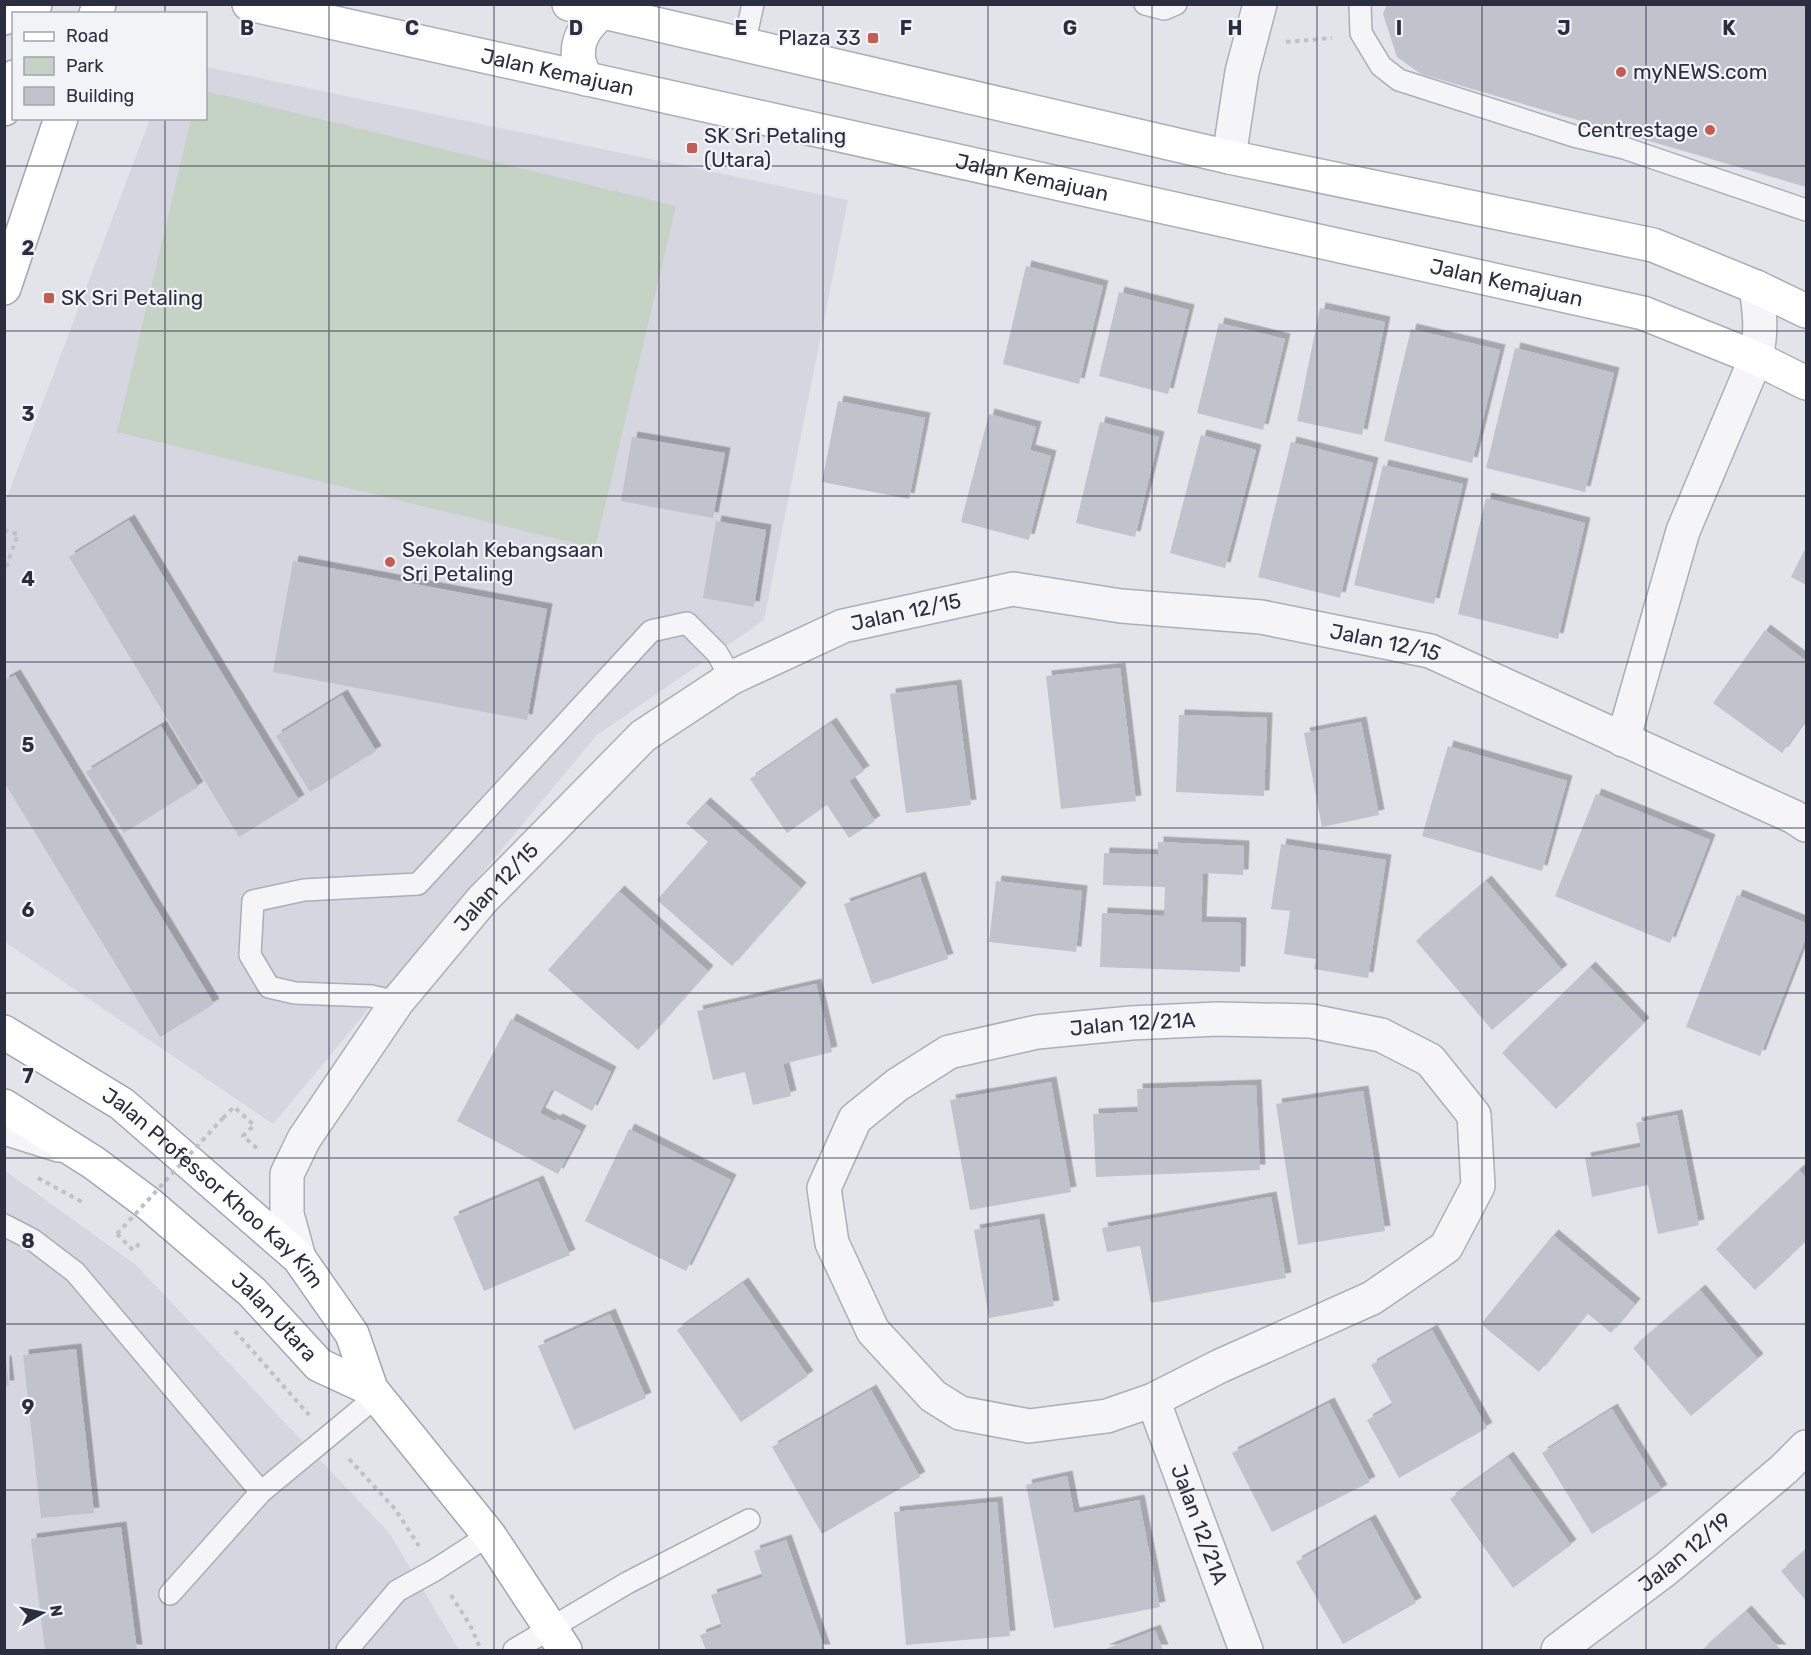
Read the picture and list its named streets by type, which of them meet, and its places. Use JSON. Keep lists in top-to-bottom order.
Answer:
{
  "streets": {
    "main road": ["Jalan Kemajuan", "Jalan Professor Khoo Kay Kim", "Jalan Utara"],
    "street": ["Jalan 12/15", "Jalan 12/21A", "Jalan 12/19"]
  },
  "crossings": [
    ["Jalan 12/15", "Jalan Professor Khoo Kay Kim"],
    ["Jalan Professor Khoo Kay Kim", "Jalan Utara"]
  ],
  "places": {
    "transit": ["Plaza 33", "SK Sri Petaling (Utara)", "SK Sri Petaling"],
    "other": ["myNEWS.com", "Centrestage", "Sekolah Kebangsaan Sri Petaling"]
  },
  "legend": ["Road", "Park", "Building"],
  "north": "right",
  "grid": {
    "columns": [
      "B",
      "C",
      "D",
      "E",
      "F",
      "G",
      "H",
      "I",
      "J",
      "K"
    ],
    "rows": [
      "2",
      "3",
      "4",
      "5",
      "6",
      "7",
      "8",
      "9"
    ]
  }
}
